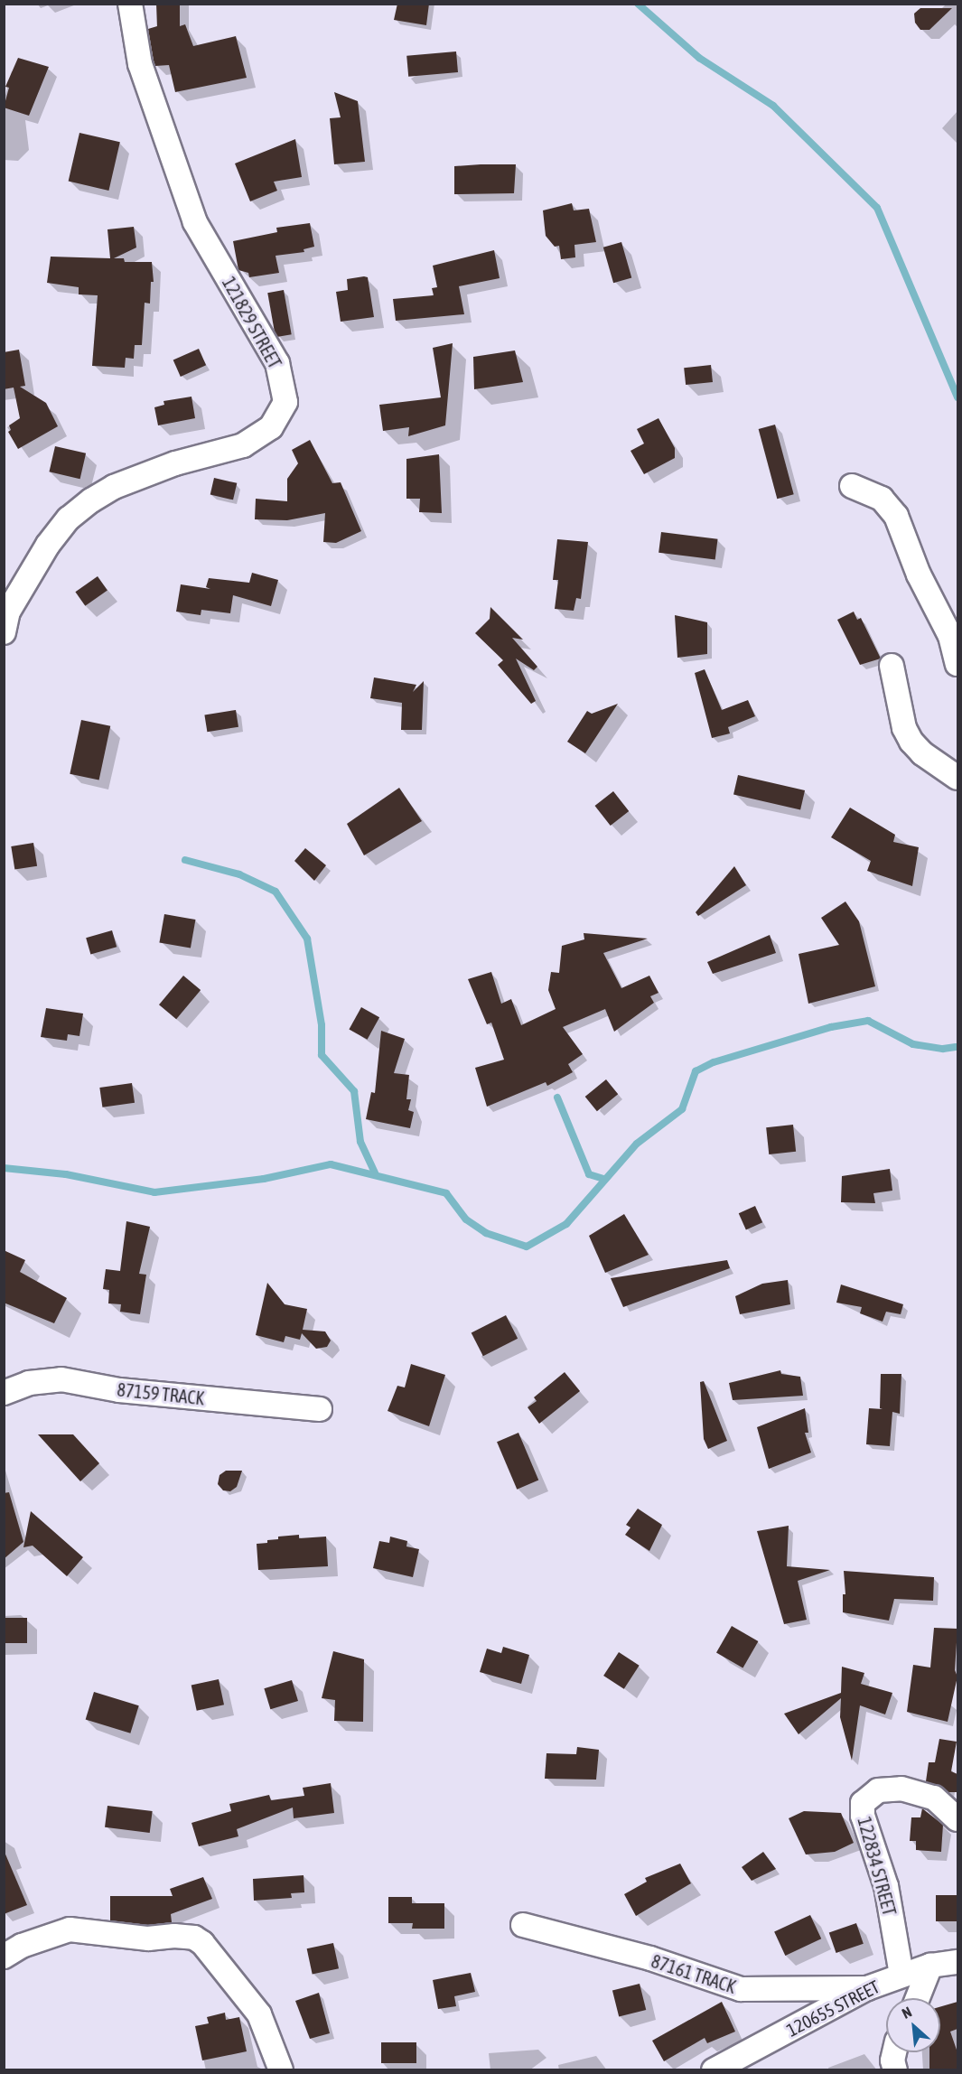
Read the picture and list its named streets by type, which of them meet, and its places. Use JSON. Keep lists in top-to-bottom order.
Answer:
{
  "streets": {
    "street": [
      "121829 STREET",
      "87159 TRACK",
      "122834 STREET",
      "87161 TRACK",
      "120655 STREET"
    ]
  },
  "crossings": [
    ["122834 STREET", "120655 STREET"],
    ["87161 TRACK", "120655 STREET"]
  ],
  "north": "top left"
}
